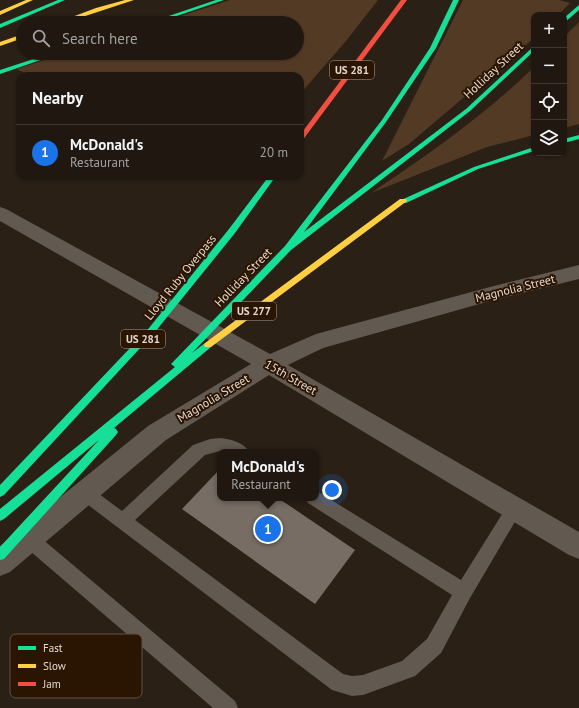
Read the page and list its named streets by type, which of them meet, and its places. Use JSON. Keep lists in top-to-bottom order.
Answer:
{
  "streets": {
    "main road": [
      "US 281",
      "Holliday Street",
      "Lloyd Ruby Overpass",
      "US 277"
    ],
    "street": ["Magnolia Street", "15th Street"]
  },
  "crossings": [
    ["Holliday Street", "15th Street"],
    ["Magnolia Street", "15th Street"]
  ],
  "legend": ["Fast", "Slow", "Jam"],
  "page": {
    "map_buttons": ["+", "−"],
    "search": "Search here",
    "heading": "Nearby",
    "list": [
      {
        "mark": "1",
        "name": "McDonald's",
        "note": "Restaurant",
        "value": "20 m"
      }
    ],
    "popup": ["McDonald's", "Restaurant"],
    "pins": "1"
  }
}
